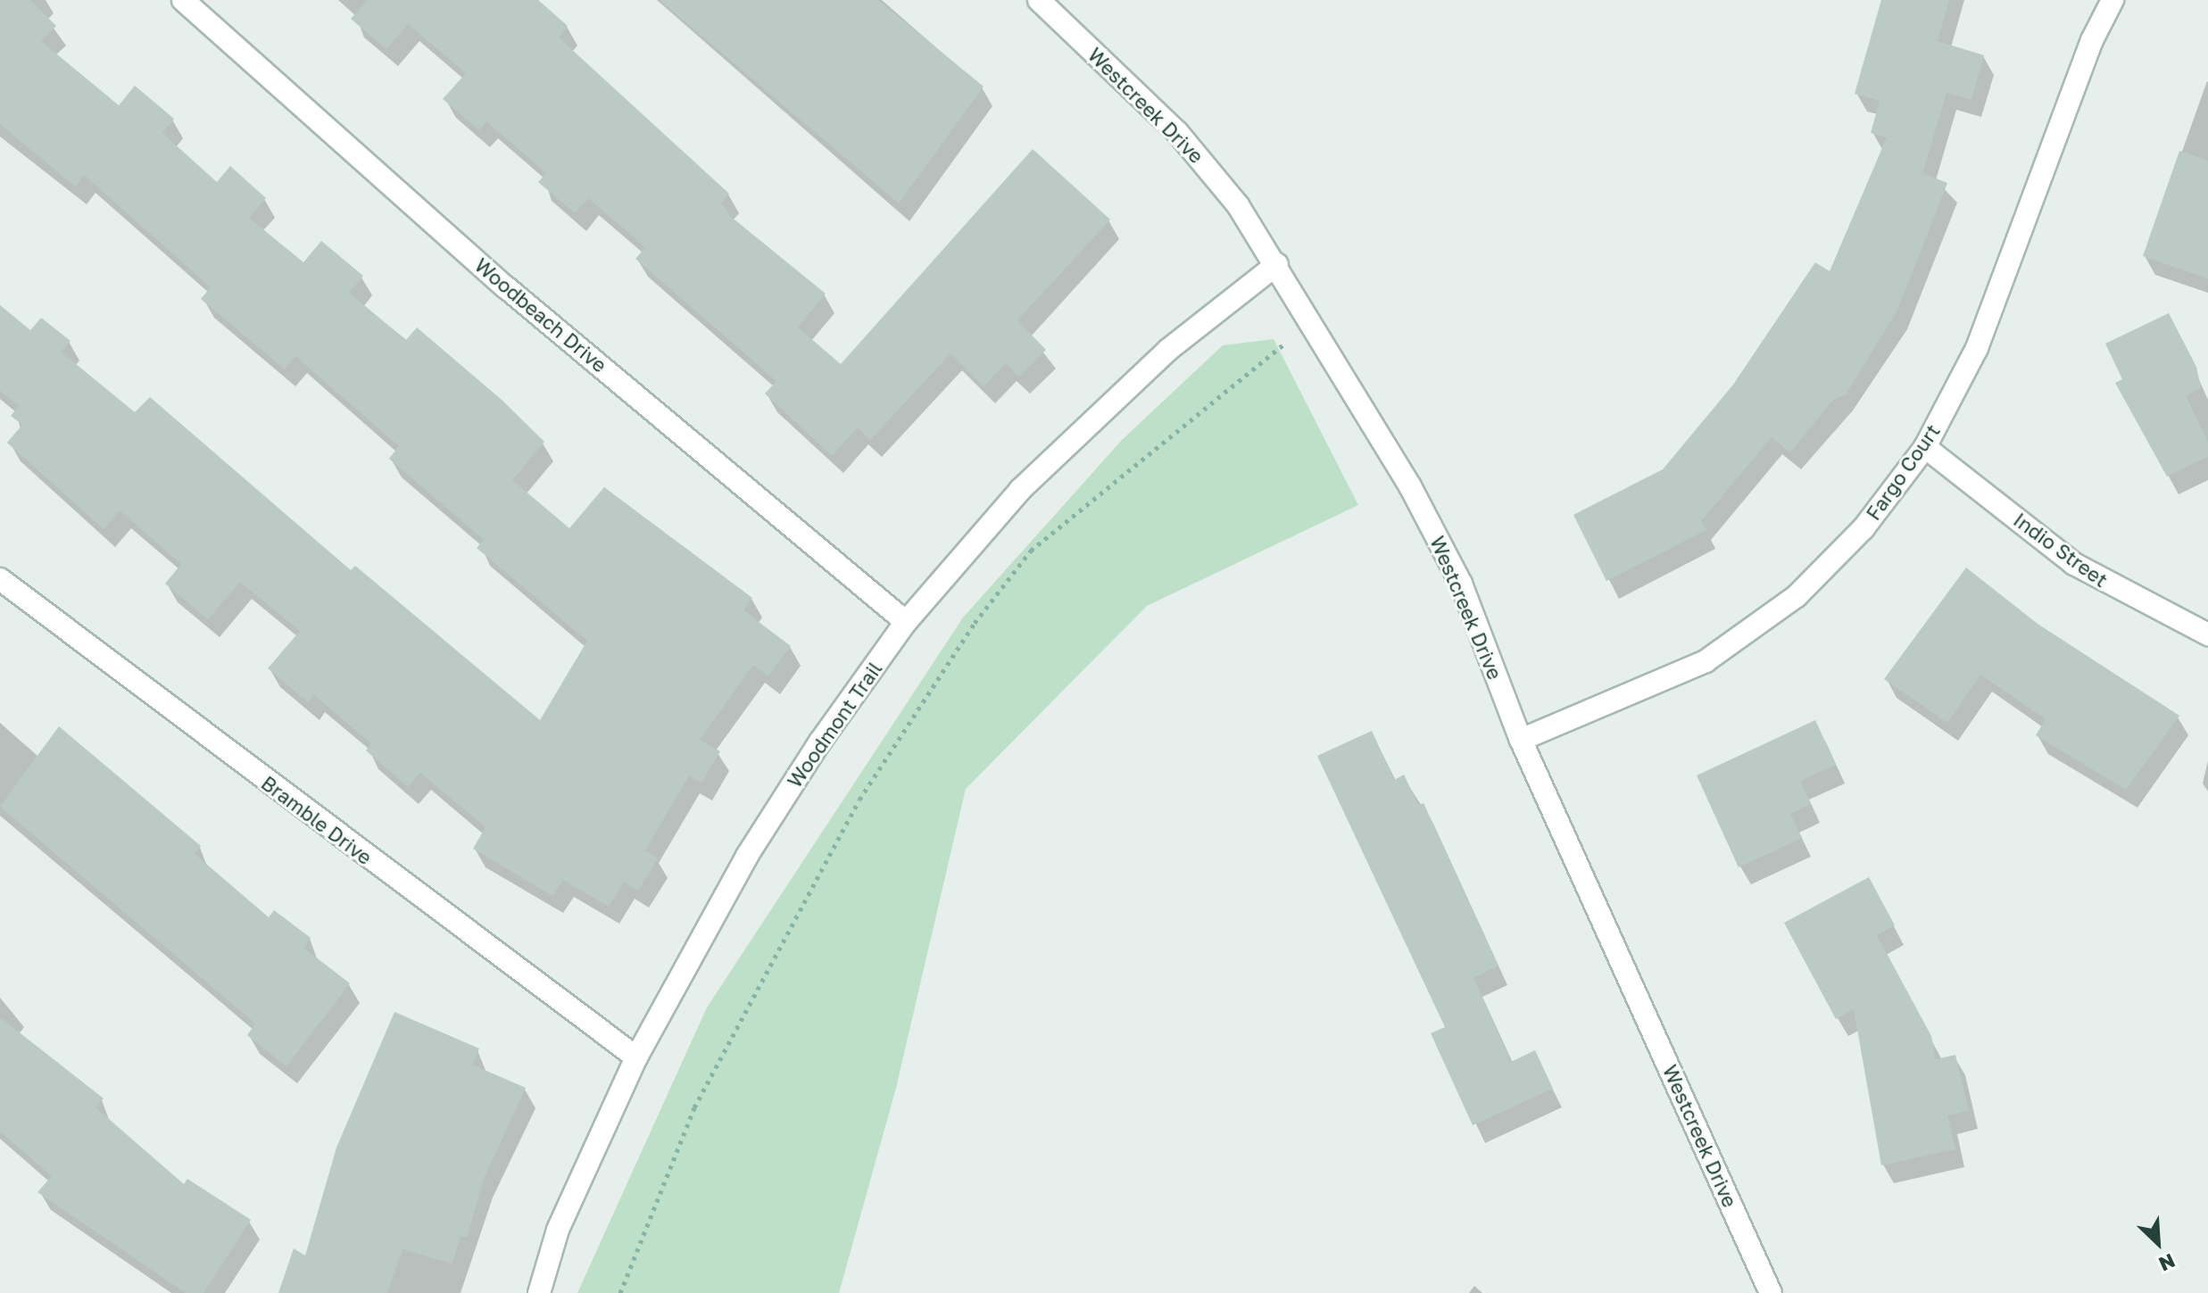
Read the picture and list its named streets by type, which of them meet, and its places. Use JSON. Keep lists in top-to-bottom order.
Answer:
{
  "streets": {
    "street": [
      "Westcreek Drive",
      "Woodbeach Drive",
      "Fargo Court",
      "Indio Street",
      "Woodmont Trail",
      "Bramble Drive"
    ]
  },
  "crossings": [
    ["Westcreek Drive", "Fargo Court"],
    ["Westcreek Drive", "Woodmont Trail"],
    ["Woodbeach Drive", "Woodmont Trail"],
    ["Fargo Court", "Indio Street"],
    ["Woodmont Trail", "Bramble Drive"]
  ],
  "north": "bottom right"
}
